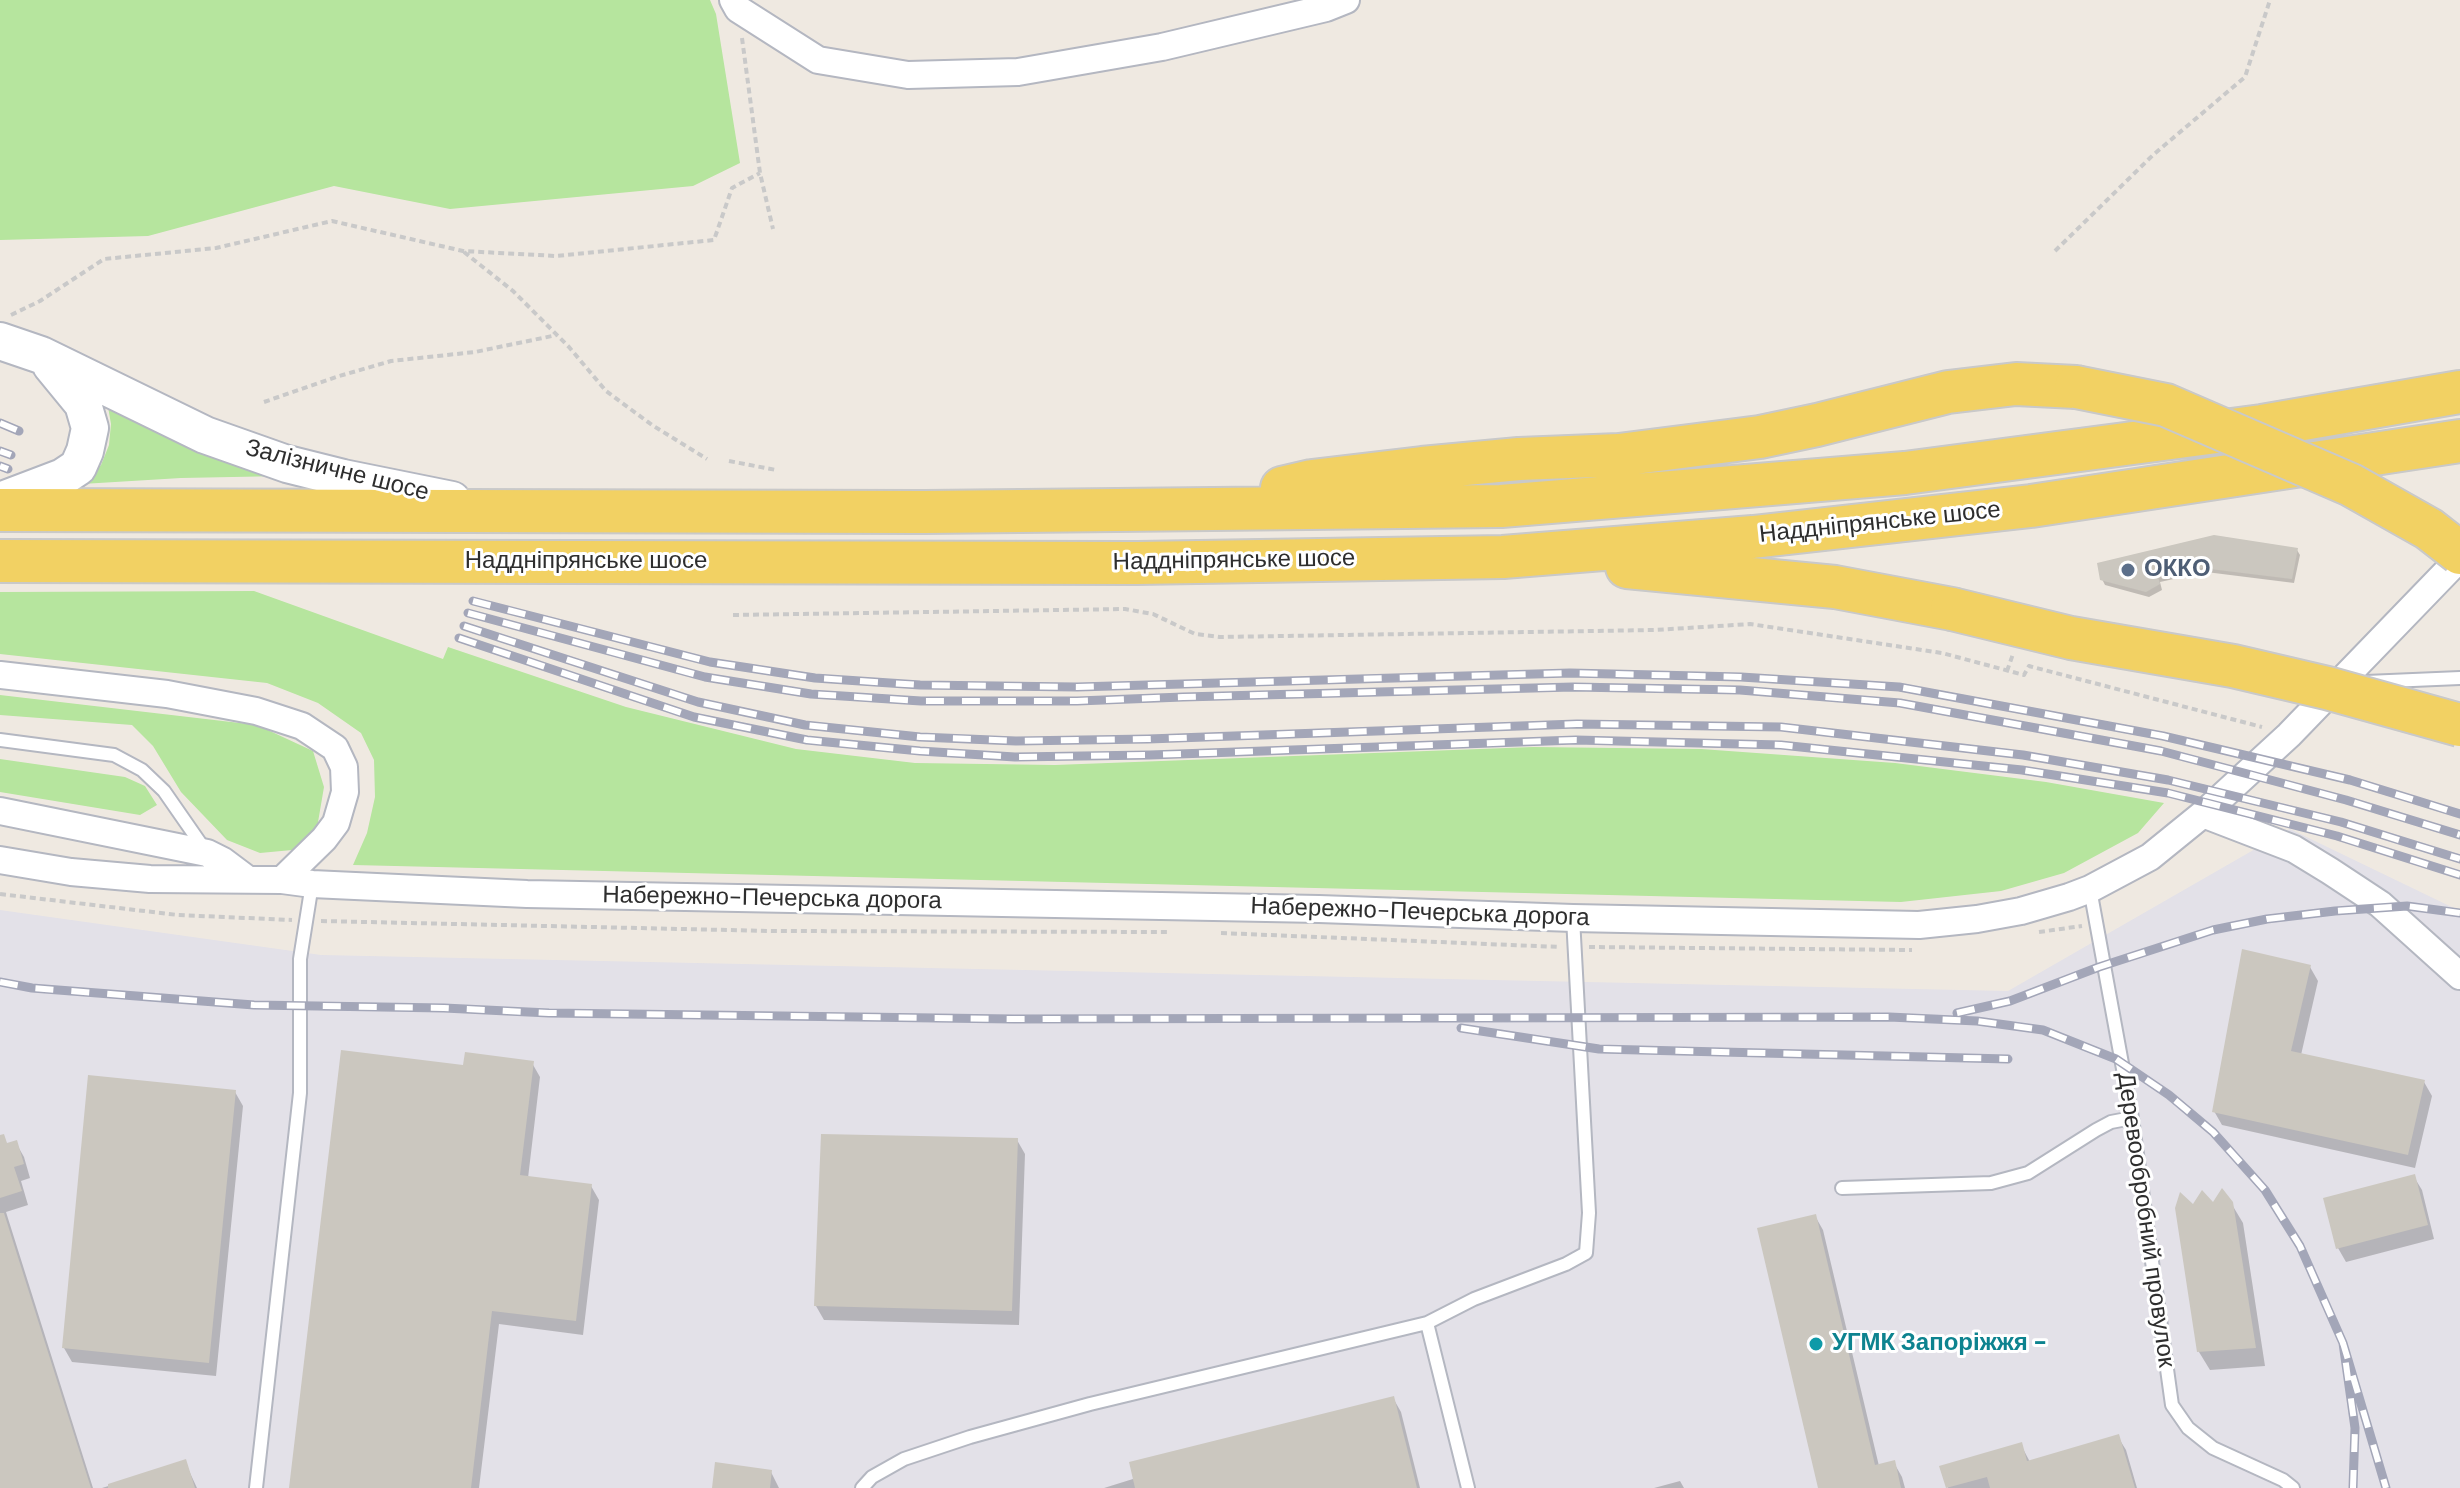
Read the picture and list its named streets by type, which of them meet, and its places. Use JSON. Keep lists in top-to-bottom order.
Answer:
{
  "streets": {
    "main road": ["Наддніпрянське шосе"],
    "street": ["Залізничне шосе", "Набережно-Печерська дорога"],
    "lane": ["Деревообробний провулок"]
  },
  "crossings": [
    ["Залізничне шосе", "Наддніпрянське шосе"],
    ["Набережно-Печерська дорога", "Деревообробний провулок"]
  ],
  "places": ["ОККО", "УГМК Запоріжжя -"]
}
